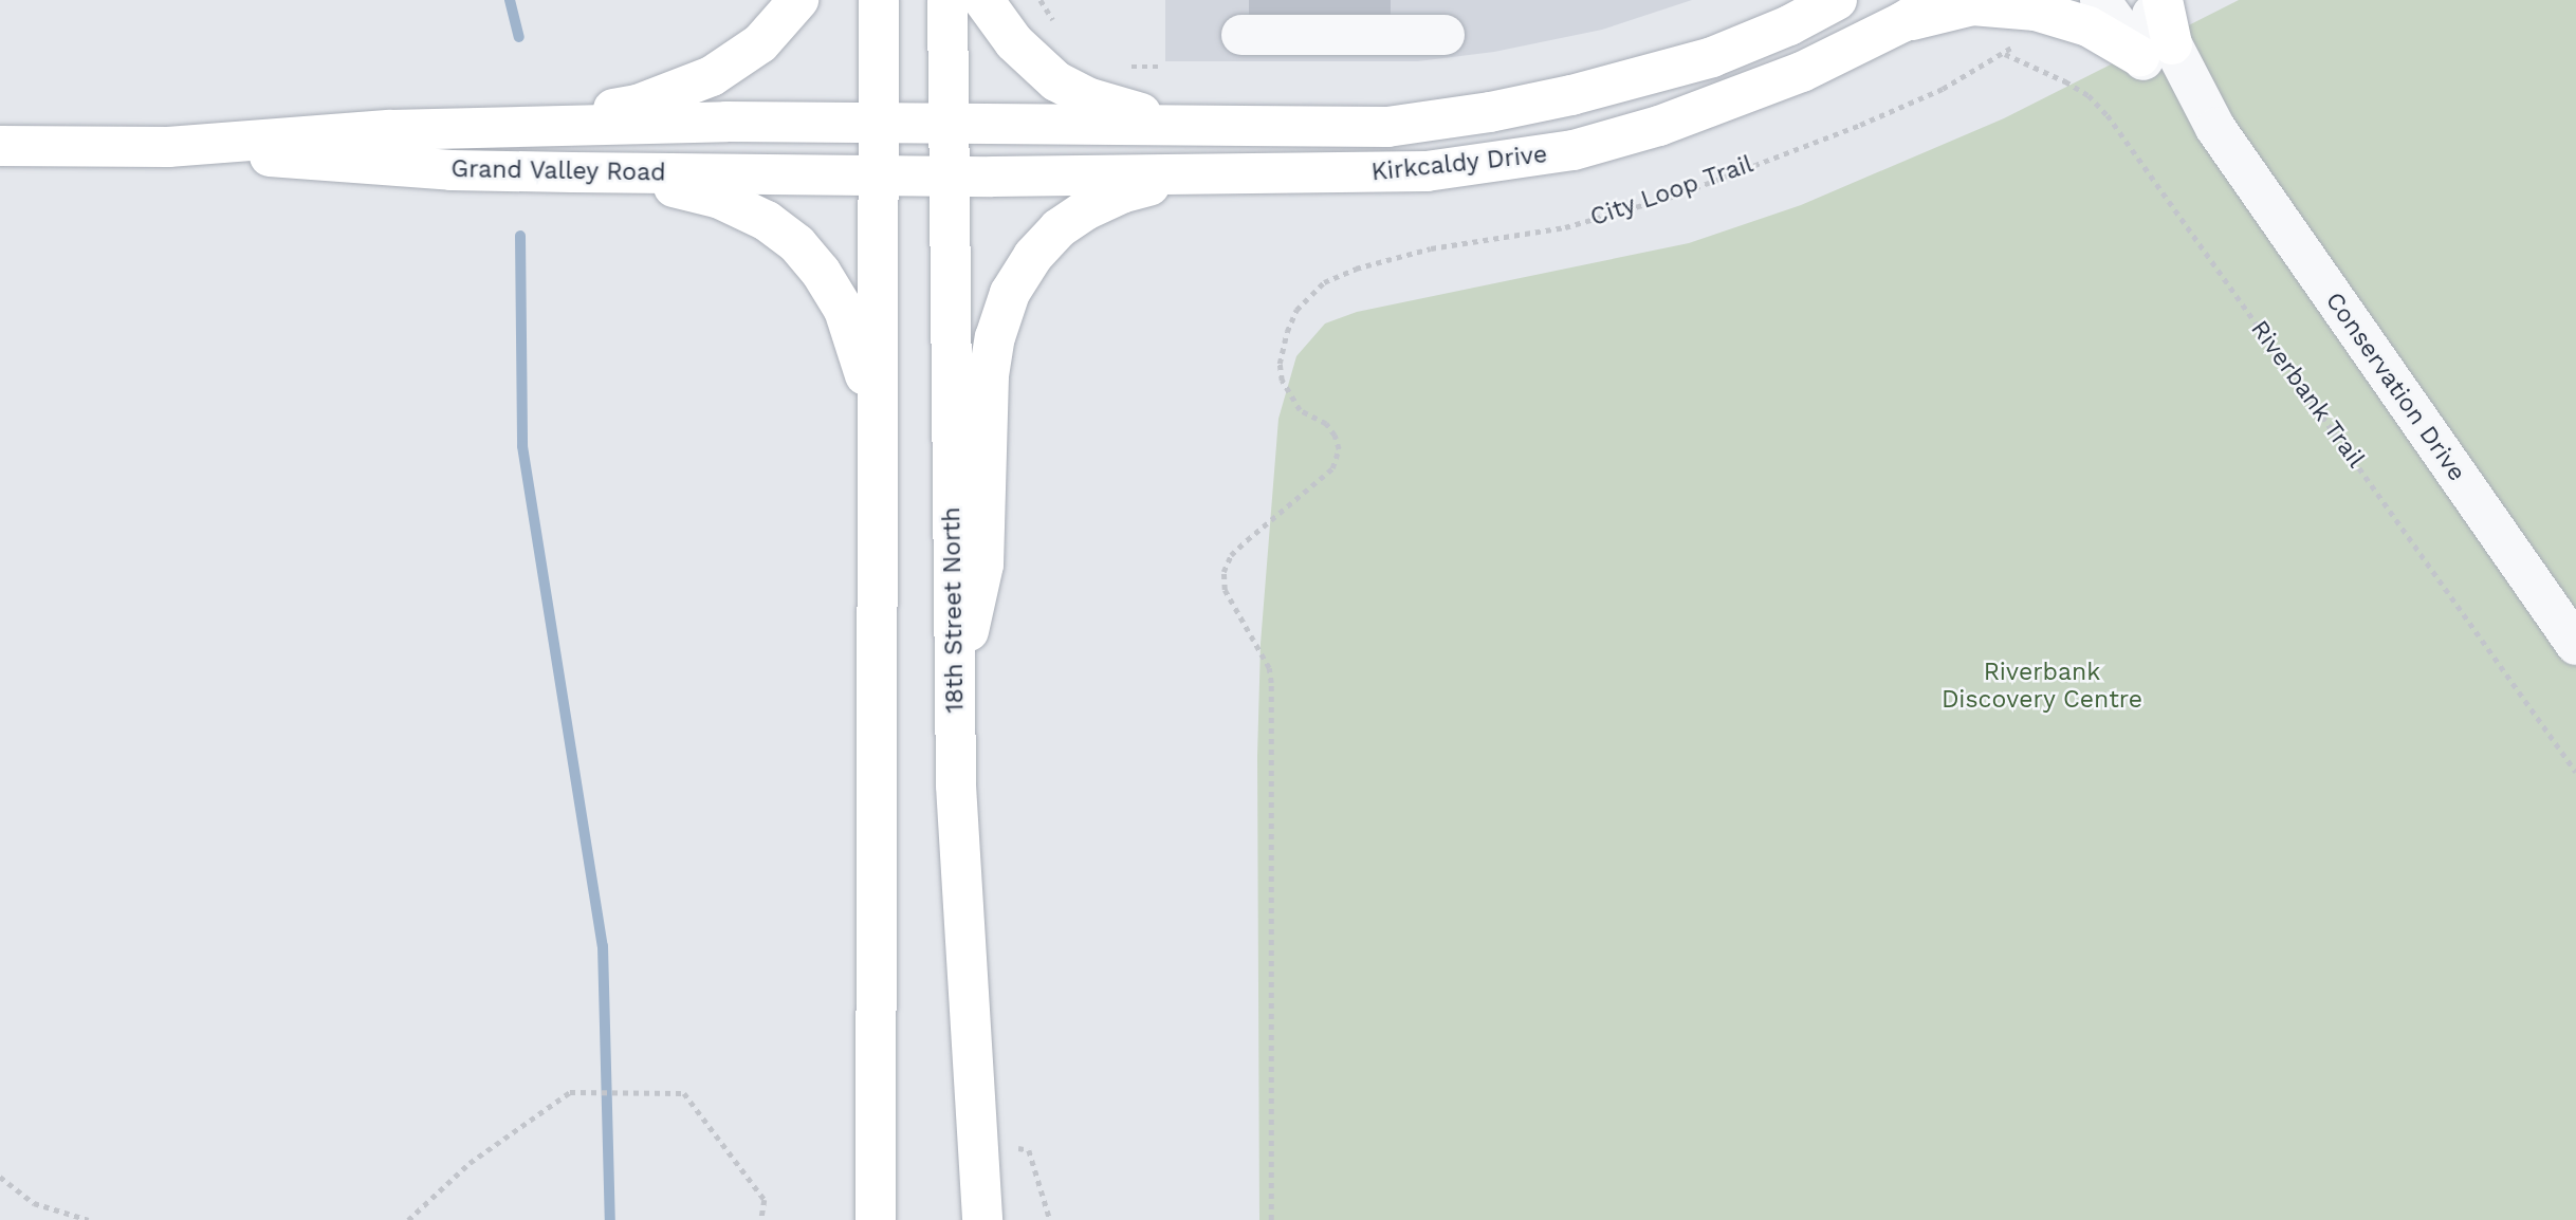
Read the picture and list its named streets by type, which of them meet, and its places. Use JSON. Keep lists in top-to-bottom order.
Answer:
{
  "streets": {
    "main road": ["Kirkcaldy Drive", "Grand Valley Road", "18th Street North"],
    "street": ["Conservation Drive"],
    "path": ["City Loop Trail", "Riverbank Trail"]
  },
  "crossings": [
    ["Kirkcaldy Drive", "Grand Valley Road"],
    ["Kirkcaldy Drive", "18th Street North"],
    ["Grand Valley Road", "18th Street North"],
    ["City Loop Trail", "Riverbank Trail"]
  ],
  "parks": ["Riverbank Discovery Centre"]
}
